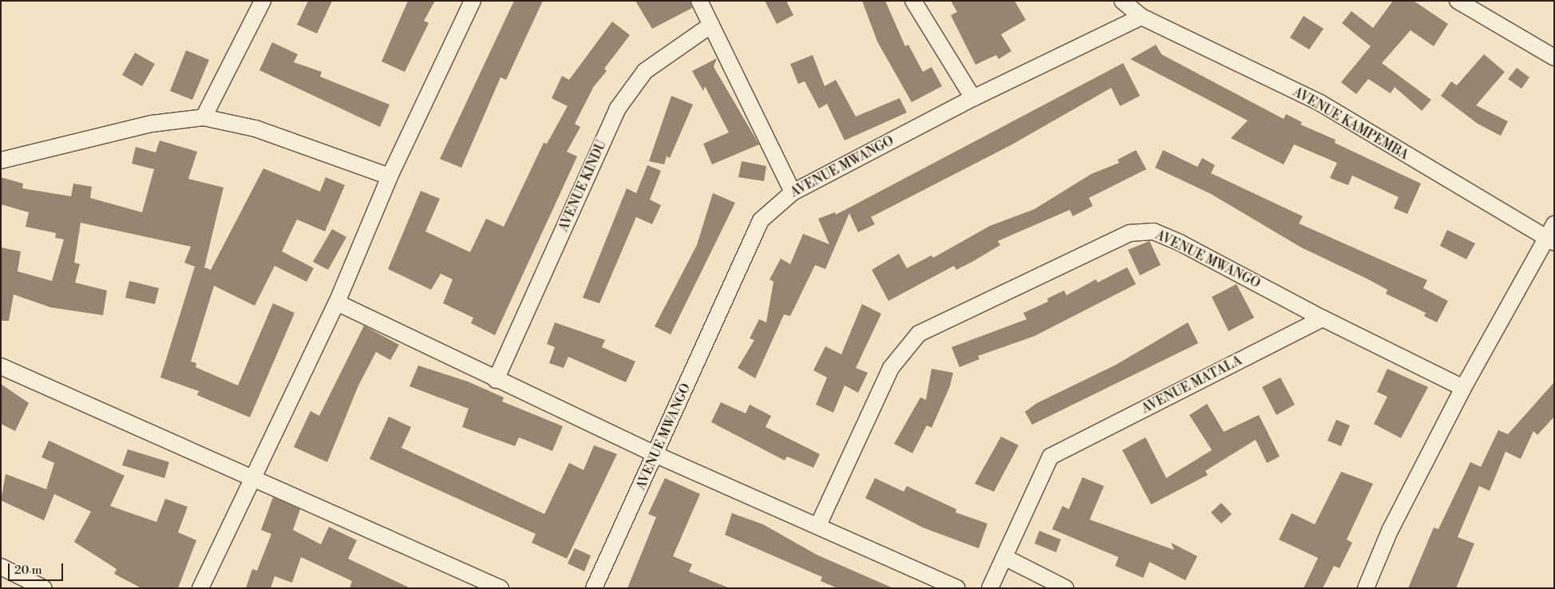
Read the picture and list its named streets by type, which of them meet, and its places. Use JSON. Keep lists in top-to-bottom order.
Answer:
{
  "streets": {
    "street": [
      "AVENUE KAMPEMBA",
      "AVENUE MWANGO",
      "AVENUE KINDU",
      "AVENUE MATALA"
    ]
  },
  "crossings": [
    ["AVENUE KAMPEMBA", "AVENUE MWANGO"],
    ["AVENUE MWANGO", "AVENUE MATALA"]
  ],
  "scale_bar": "20 m"
}
